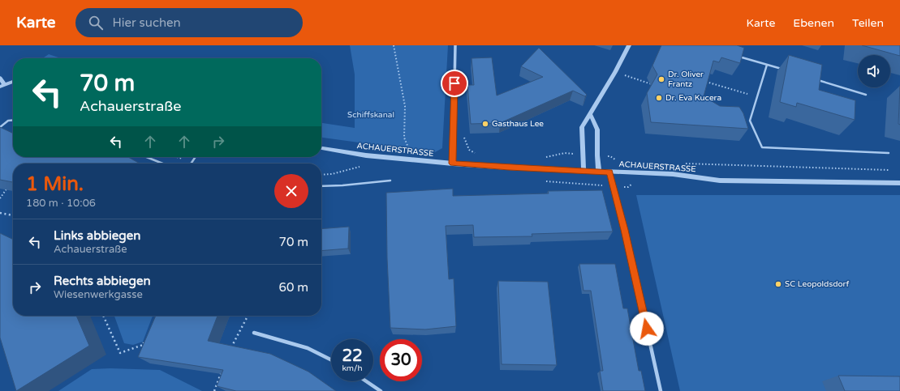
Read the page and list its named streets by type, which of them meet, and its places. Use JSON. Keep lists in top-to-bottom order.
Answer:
{
  "streets": {
    "street": ["ACHAUERSTRASSE"]
  },
  "parks": ["Schiffskanal"],
  "places": [
    "Dr. Oliver Frantz",
    "Dr. Eva Kucera",
    "Gasthaus Lee",
    "SC Leopoldsdorf"
  ],
  "page": {
    "header": "Karte",
    "search": "Hier suchen",
    "nav": ["Karte", "Ebenen", "Teilen"],
    "turn": ["70 m", "Achauerstraße"],
    "heading": ["1 Min.", "180 m · 10:06"],
    "list": [
      {
        "name": "Links abbiegen",
        "note": "Achauerstraße",
        "value": "70 m"
      },
      {
        "name": "Rechts abbiegen",
        "note": "Wiesenwerkgasse",
        "value": "60 m"
      }
    ],
    "speed": "22 km/h",
    "limit": "30"
  }
}
